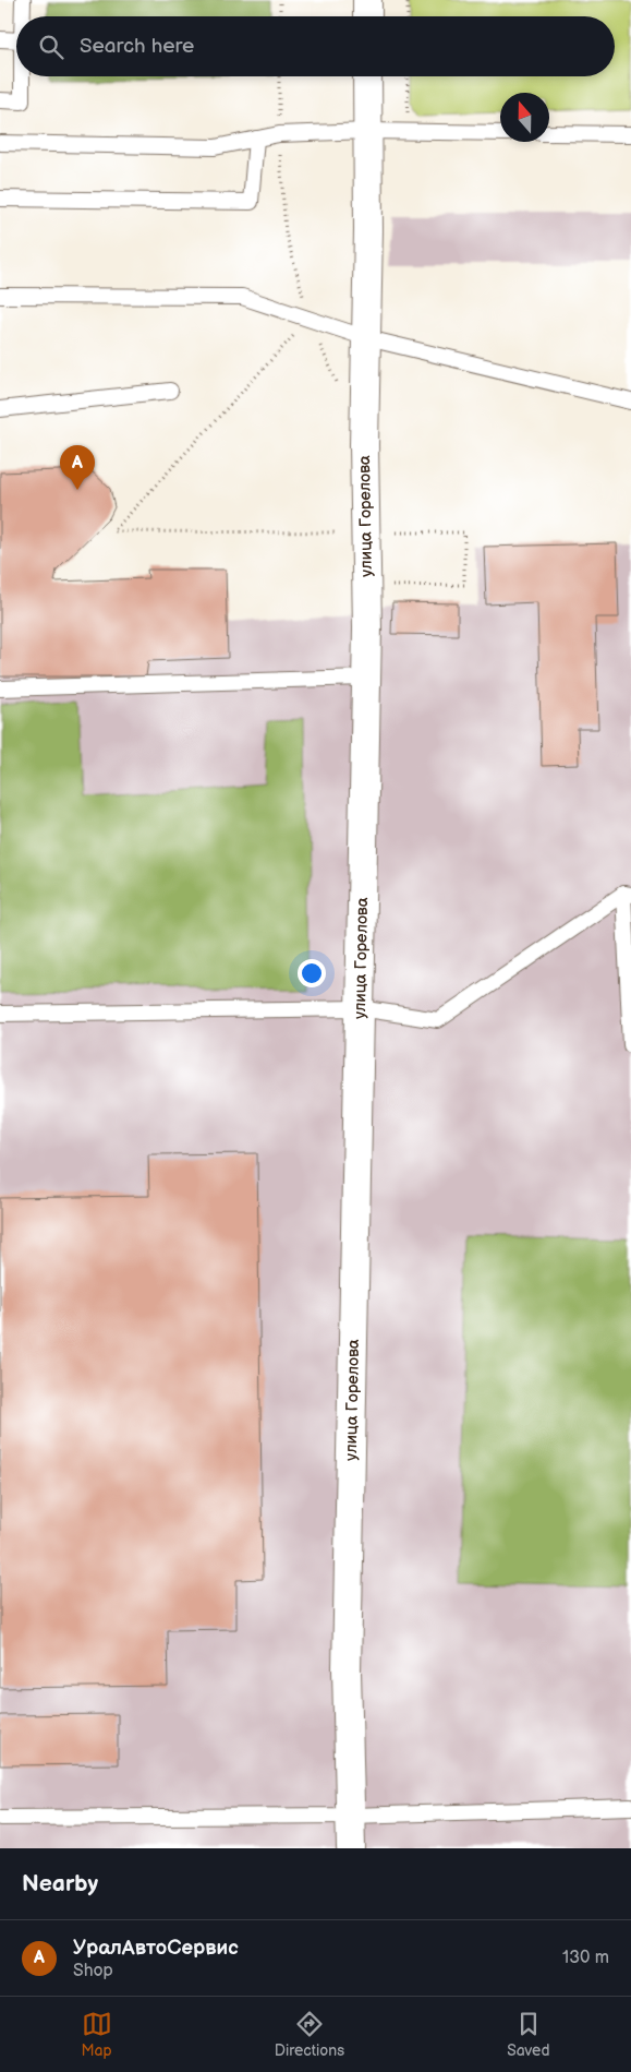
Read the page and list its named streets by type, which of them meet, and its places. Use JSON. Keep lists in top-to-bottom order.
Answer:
{
  "streets": {
    "street": ["улица Горелова"]
  },
  "north": "top",
  "page": {
    "search": "Search here",
    "pins": "A",
    "heading": "Nearby",
    "list": [
      {
        "mark": "A",
        "name": "УралАвтоСервис",
        "note": "Shop",
        "value": "130 m"
      }
    ],
    "nav": ["Map", "Directions", "Saved"]
  }
}
